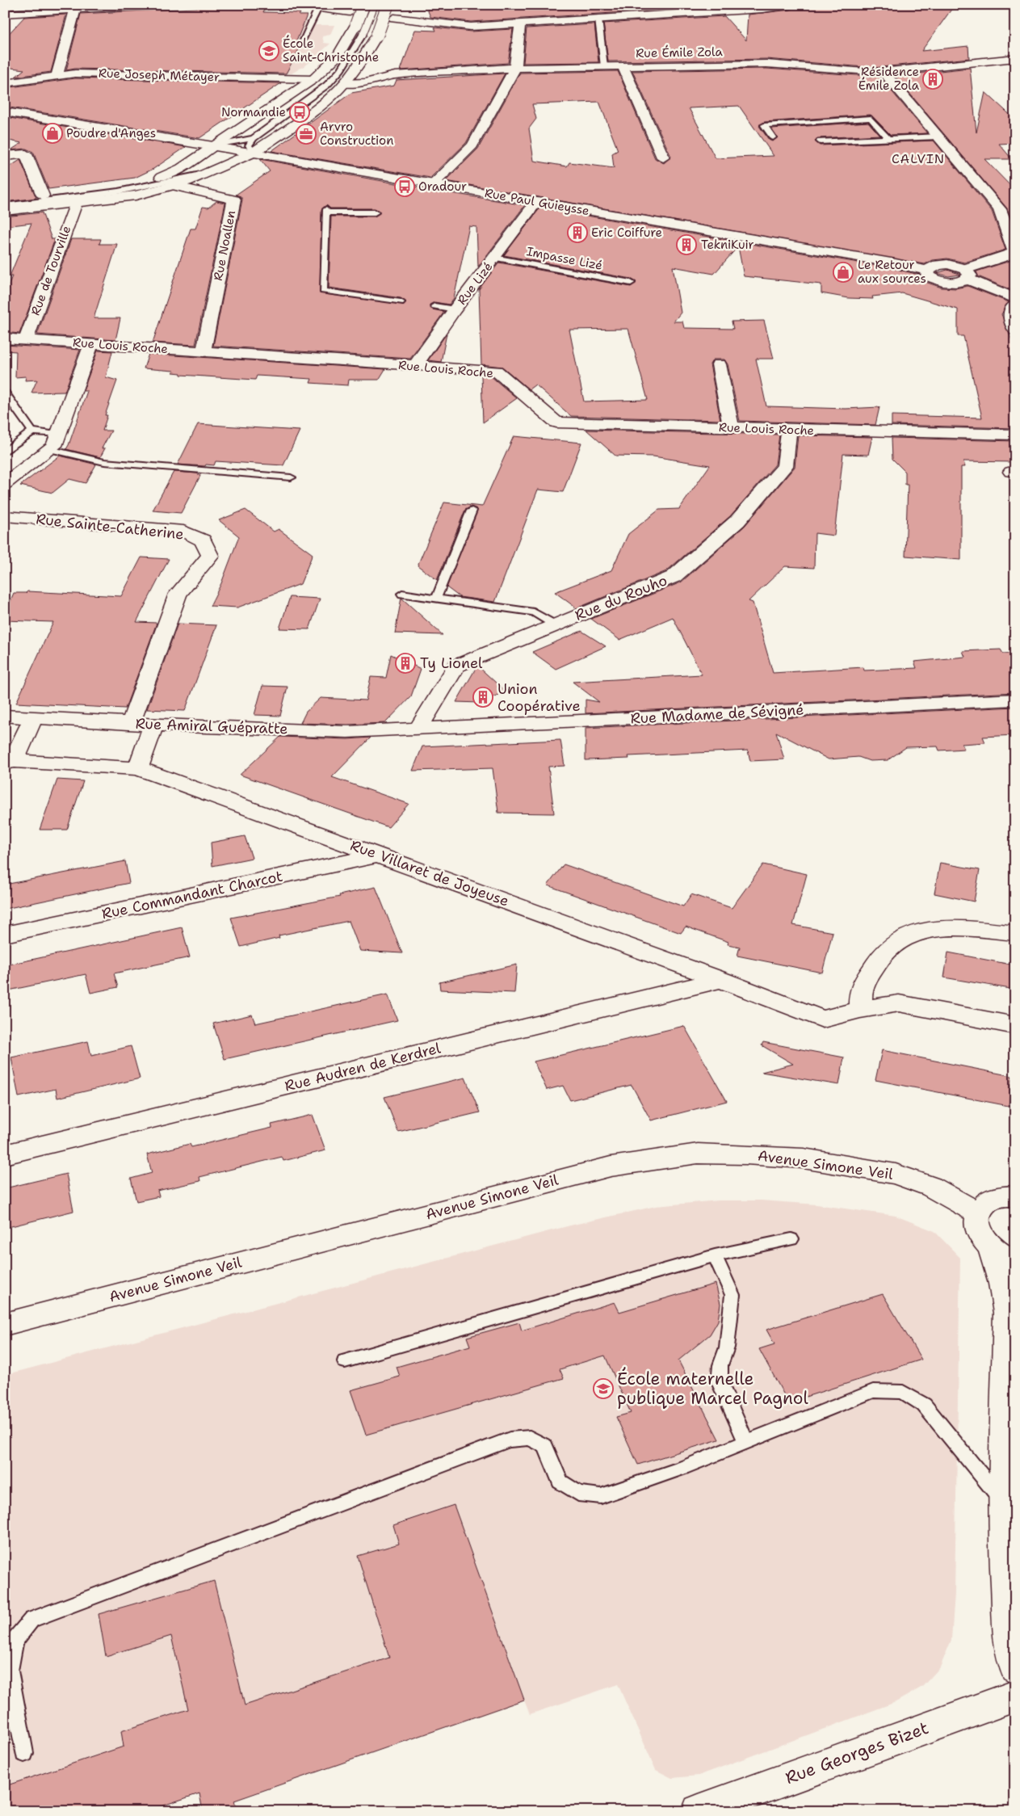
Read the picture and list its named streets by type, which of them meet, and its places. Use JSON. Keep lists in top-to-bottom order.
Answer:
{
  "streets": {
    "street": [
      "Rue Émile Zola",
      "Rue Joseph Métayer",
      "Rue Paul Guieysse",
      "Rue Noallen",
      "Rue de Tourville",
      "Rue Lizé",
      "Rue Louis Roche",
      "Rue Sainte-Catherine",
      "Rue du Rouho",
      "Rue Madame de Sévigné",
      "Rue Amiral Guépratte",
      "Rue Villaret de Joyeuse",
      "Rue Commandant Charcot",
      "Rue Audren de Kerdrel",
      "Avenue Simone Veil",
      "Rue Georges Bizet"
    ],
    "lane": ["Impasse Lizé"]
  },
  "crossings": [
    ["Rue Paul Guieysse", "Rue Lizé"],
    ["Rue Noallen", "Rue Louis Roche"],
    ["Impasse Lizé", "Rue Lizé"],
    ["Rue de Tourville", "Rue Louis Roche"],
    ["Rue Lizé", "Rue Louis Roche"],
    ["Rue Louis Roche", "Rue du Rouho"],
    ["Rue Sainte-Catherine", "Rue Amiral Guépratte"],
    ["Rue du Rouho", "Rue Madame de Sévigné"],
    ["Rue du Rouho", "Rue Amiral Guépratte"],
    ["Rue Madame de Sévigné", "Rue Amiral Guépratte"],
    ["Rue Amiral Guépratte", "Rue Villaret de Joyeuse"],
    ["Rue Villaret de Joyeuse", "Rue Commandant Charcot"],
    ["Rue Villaret de Joyeuse", "Rue Audren de Kerdrel"]
  ],
  "districts": ["CALVIN"],
  "places": {
    "school or university": ["École Saint-Christophe", "École maternelle publique Marcel Pagnol"],
    "building": [
      "Résidence Émile Zola",
      "Eric Coiffure",
      "TekniKuir",
      "Ty Lionel",
      "Union Coopérative"
    ],
    "bus stop": ["Normandie", "Oradour"],
    "shop": ["Poudre d'Anges", "Le Retour aux sources"],
    "office": ["Arvro Construction"]
  }
}
